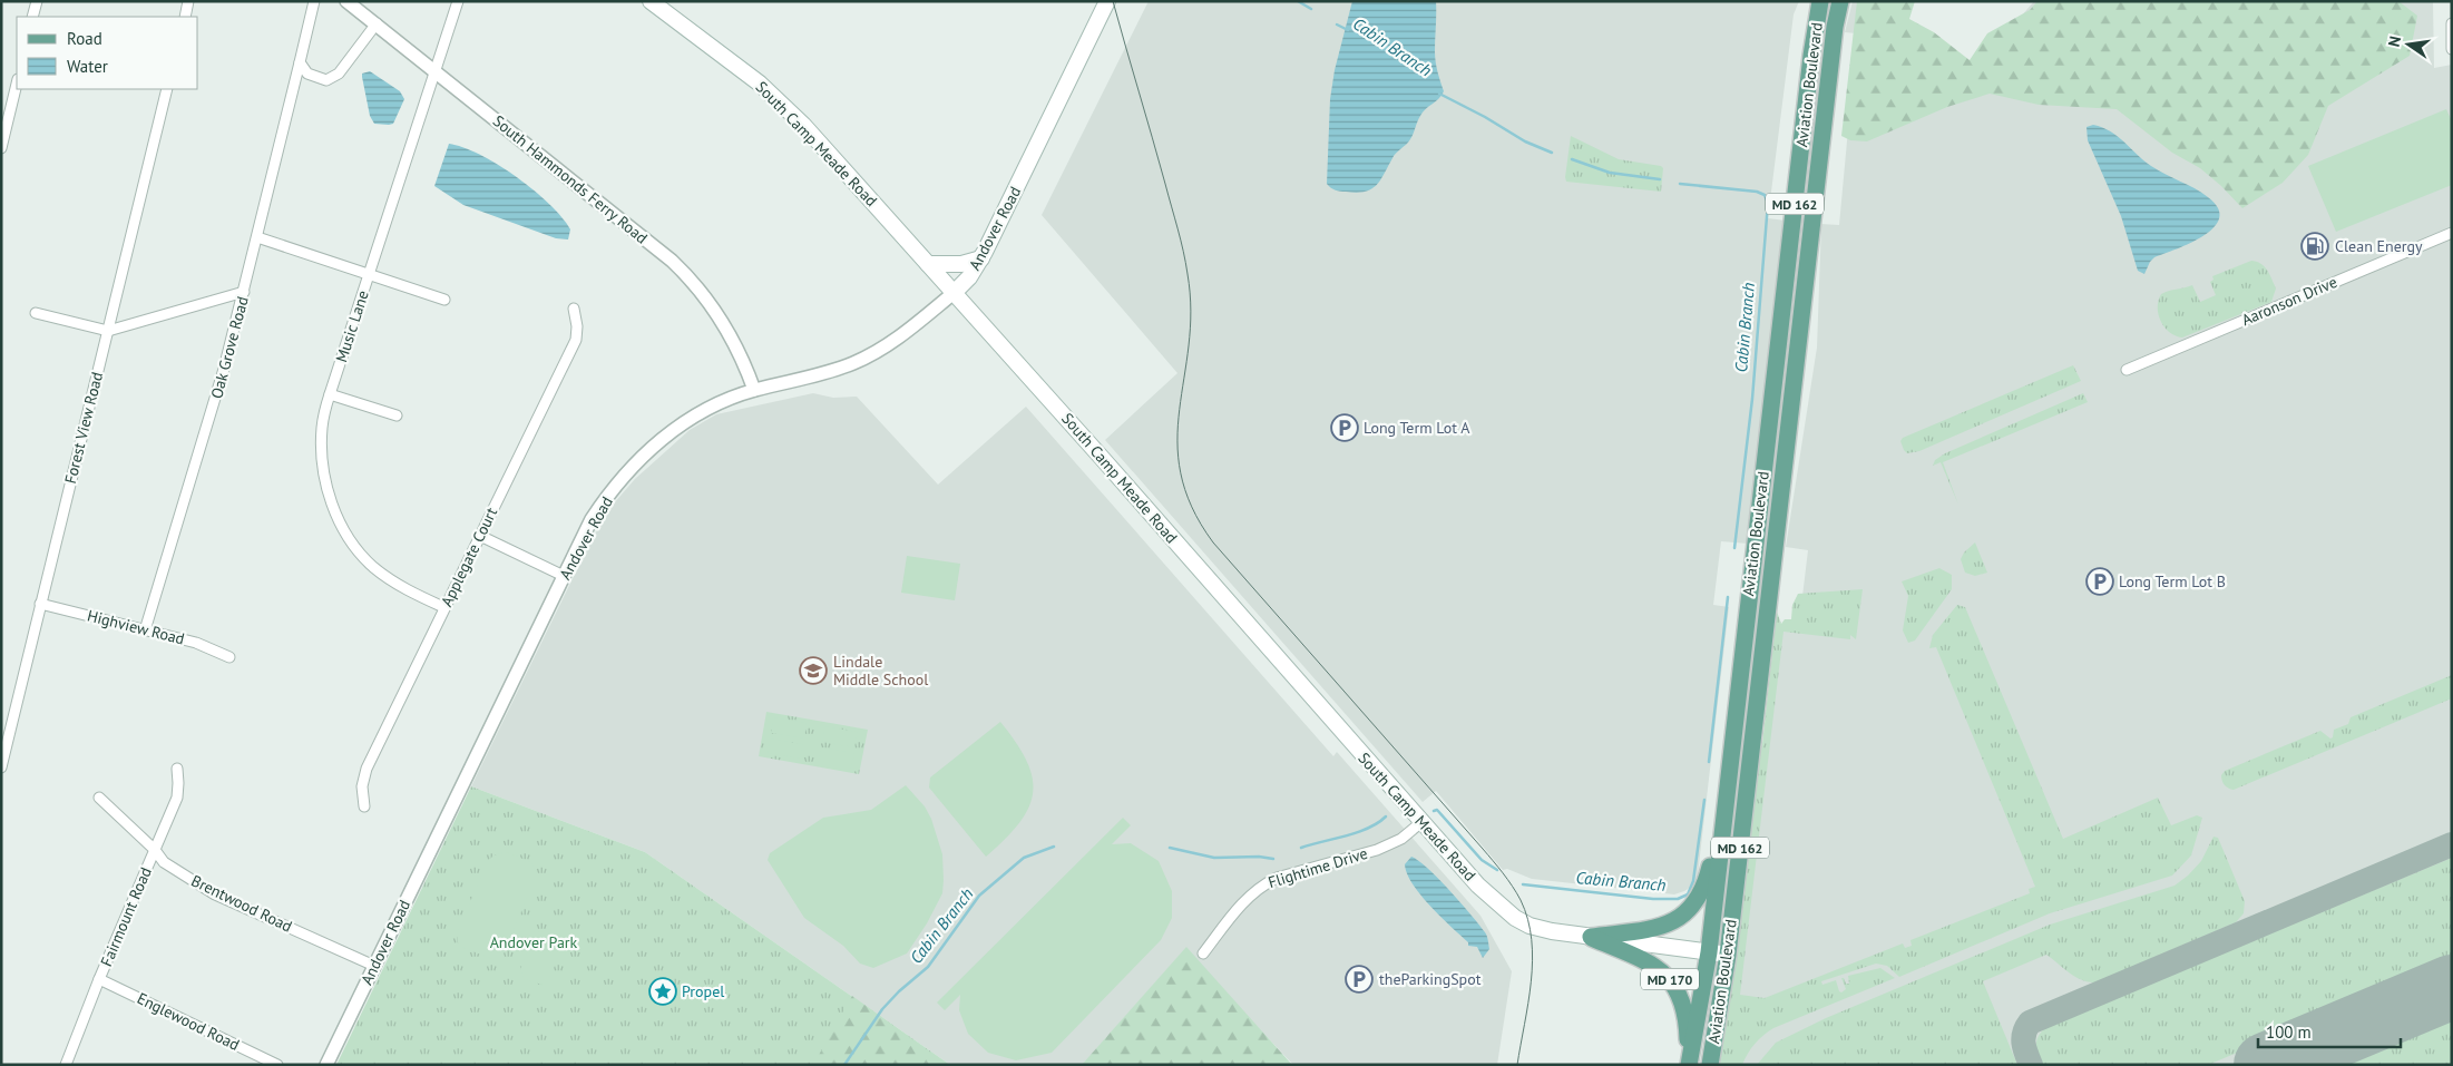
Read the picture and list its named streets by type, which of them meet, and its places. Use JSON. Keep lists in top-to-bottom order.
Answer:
{
  "streets": {
    "main road": [
      "Aviation Boulevard",
      "South Camp Meade Road",
      "MD 162",
      "Andover Road",
      "MD 170"
    ],
    "street": [
      "South Hammonds Ferry Road",
      "Aaronson Drive",
      "Music Lane",
      "Oak Grove Road",
      "Forest View Road",
      "Applegate Court",
      "Highview Road",
      "Flightime Drive",
      "Brentwood Road",
      "Fairmount Road",
      "Englewood Road"
    ]
  },
  "crossings": [
    ["Aviation Boulevard", "MD 170"],
    ["South Camp Meade Road", "Andover Road"],
    ["South Camp Meade Road", "Flightime Drive"],
    ["South Camp Meade Road", "MD 170"],
    ["South Hammonds Ferry Road", "Andover Road"],
    ["South Hammonds Ferry Road", "Music Lane"],
    ["Andover Road", "Brentwood Road"],
    ["Music Lane", "Applegate Court"],
    ["Oak Grove Road", "Highview Road"],
    ["Forest View Road", "Highview Road"],
    ["Brentwood Road", "Fairmount Road"],
    ["Fairmount Road", "Englewood Road"]
  ],
  "water": ["Cabin Branch"],
  "parks": ["Andover Park"],
  "places": {
    "fuel station": ["Clean Energy"],
    "parking": ["Long Term Lot A", "Long Term Lot B", "theParkingSpot"],
    "school or university": ["Lindale Middle School"],
    "place": ["Propel"]
  },
  "legend": ["Road", "Water"],
  "scale_bar": "100 m",
  "north": "left"
}
